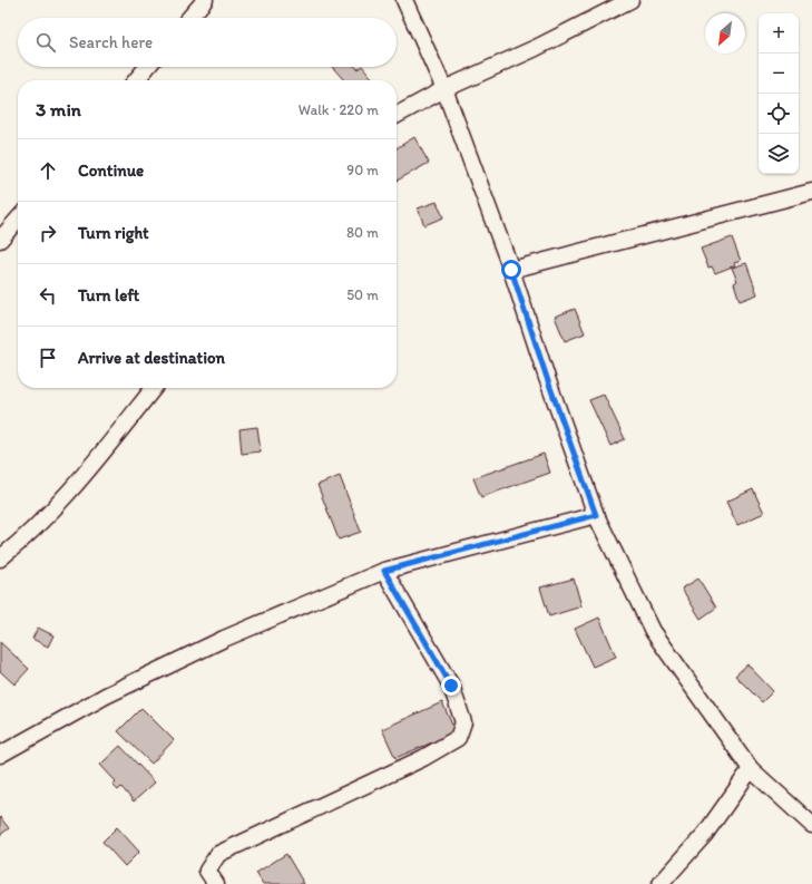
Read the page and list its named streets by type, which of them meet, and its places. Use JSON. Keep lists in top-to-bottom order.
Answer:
{
  "north": "bottom left",
  "page": {
    "map_buttons": ["+", "−"],
    "search": "Search here",
    "heading": ["3 min", "Walk · 220 m"],
    "list": [
      ["Continue", "90 m"],
      ["Turn right", "80 m"],
      ["Turn left", "50 m"],
      "Arrive at destination"
    ]
  }
}
